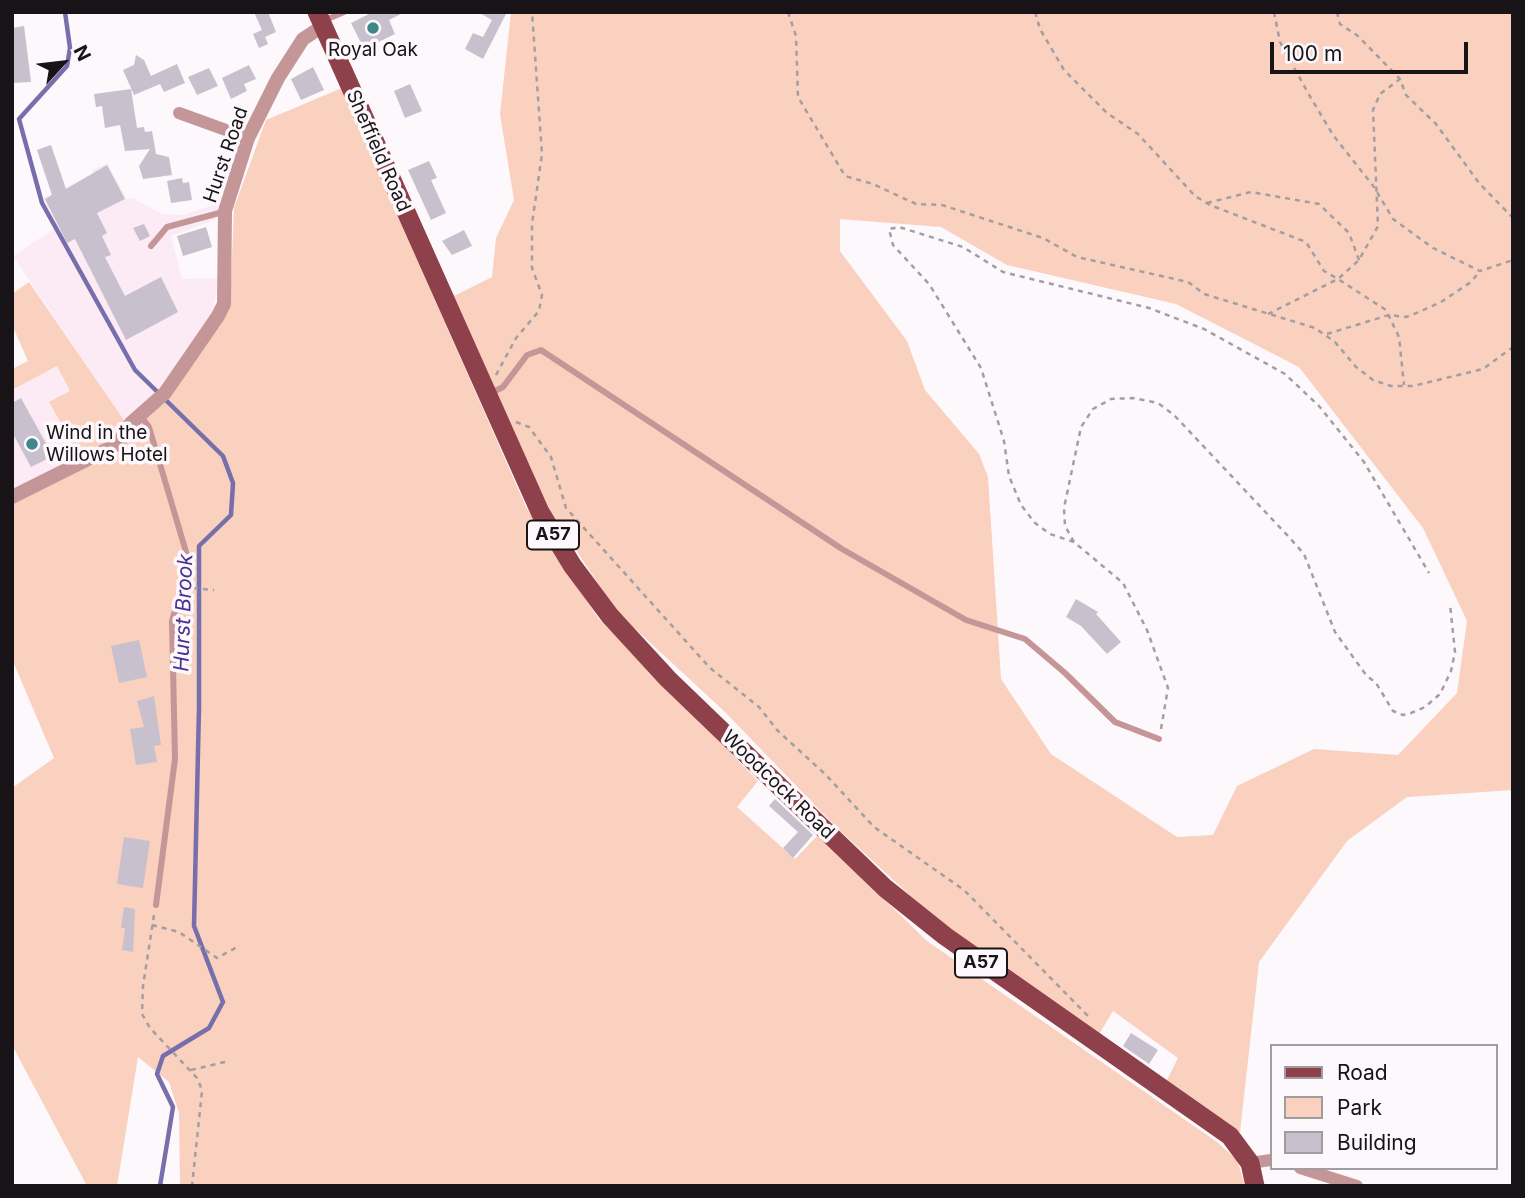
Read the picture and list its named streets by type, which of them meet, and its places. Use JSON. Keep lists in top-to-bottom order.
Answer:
{
  "streets": {
    "main road": ["Sheffield Road", "A57", "Woodcock Road"],
    "street": ["Hurst Road"]
  },
  "crossings": [
    ["Sheffield Road", "Hurst Road"],
    ["Sheffield Road", "Woodcock Road"],
    ["A57", "Woodcock Road"]
  ],
  "water": ["Hurst Brook"],
  "places": ["Royal Oak", "Wind in the Willows Hotel"],
  "legend": ["Road", "Park", "Building"],
  "scale_bar": "100 m",
  "north": "top right"
}
